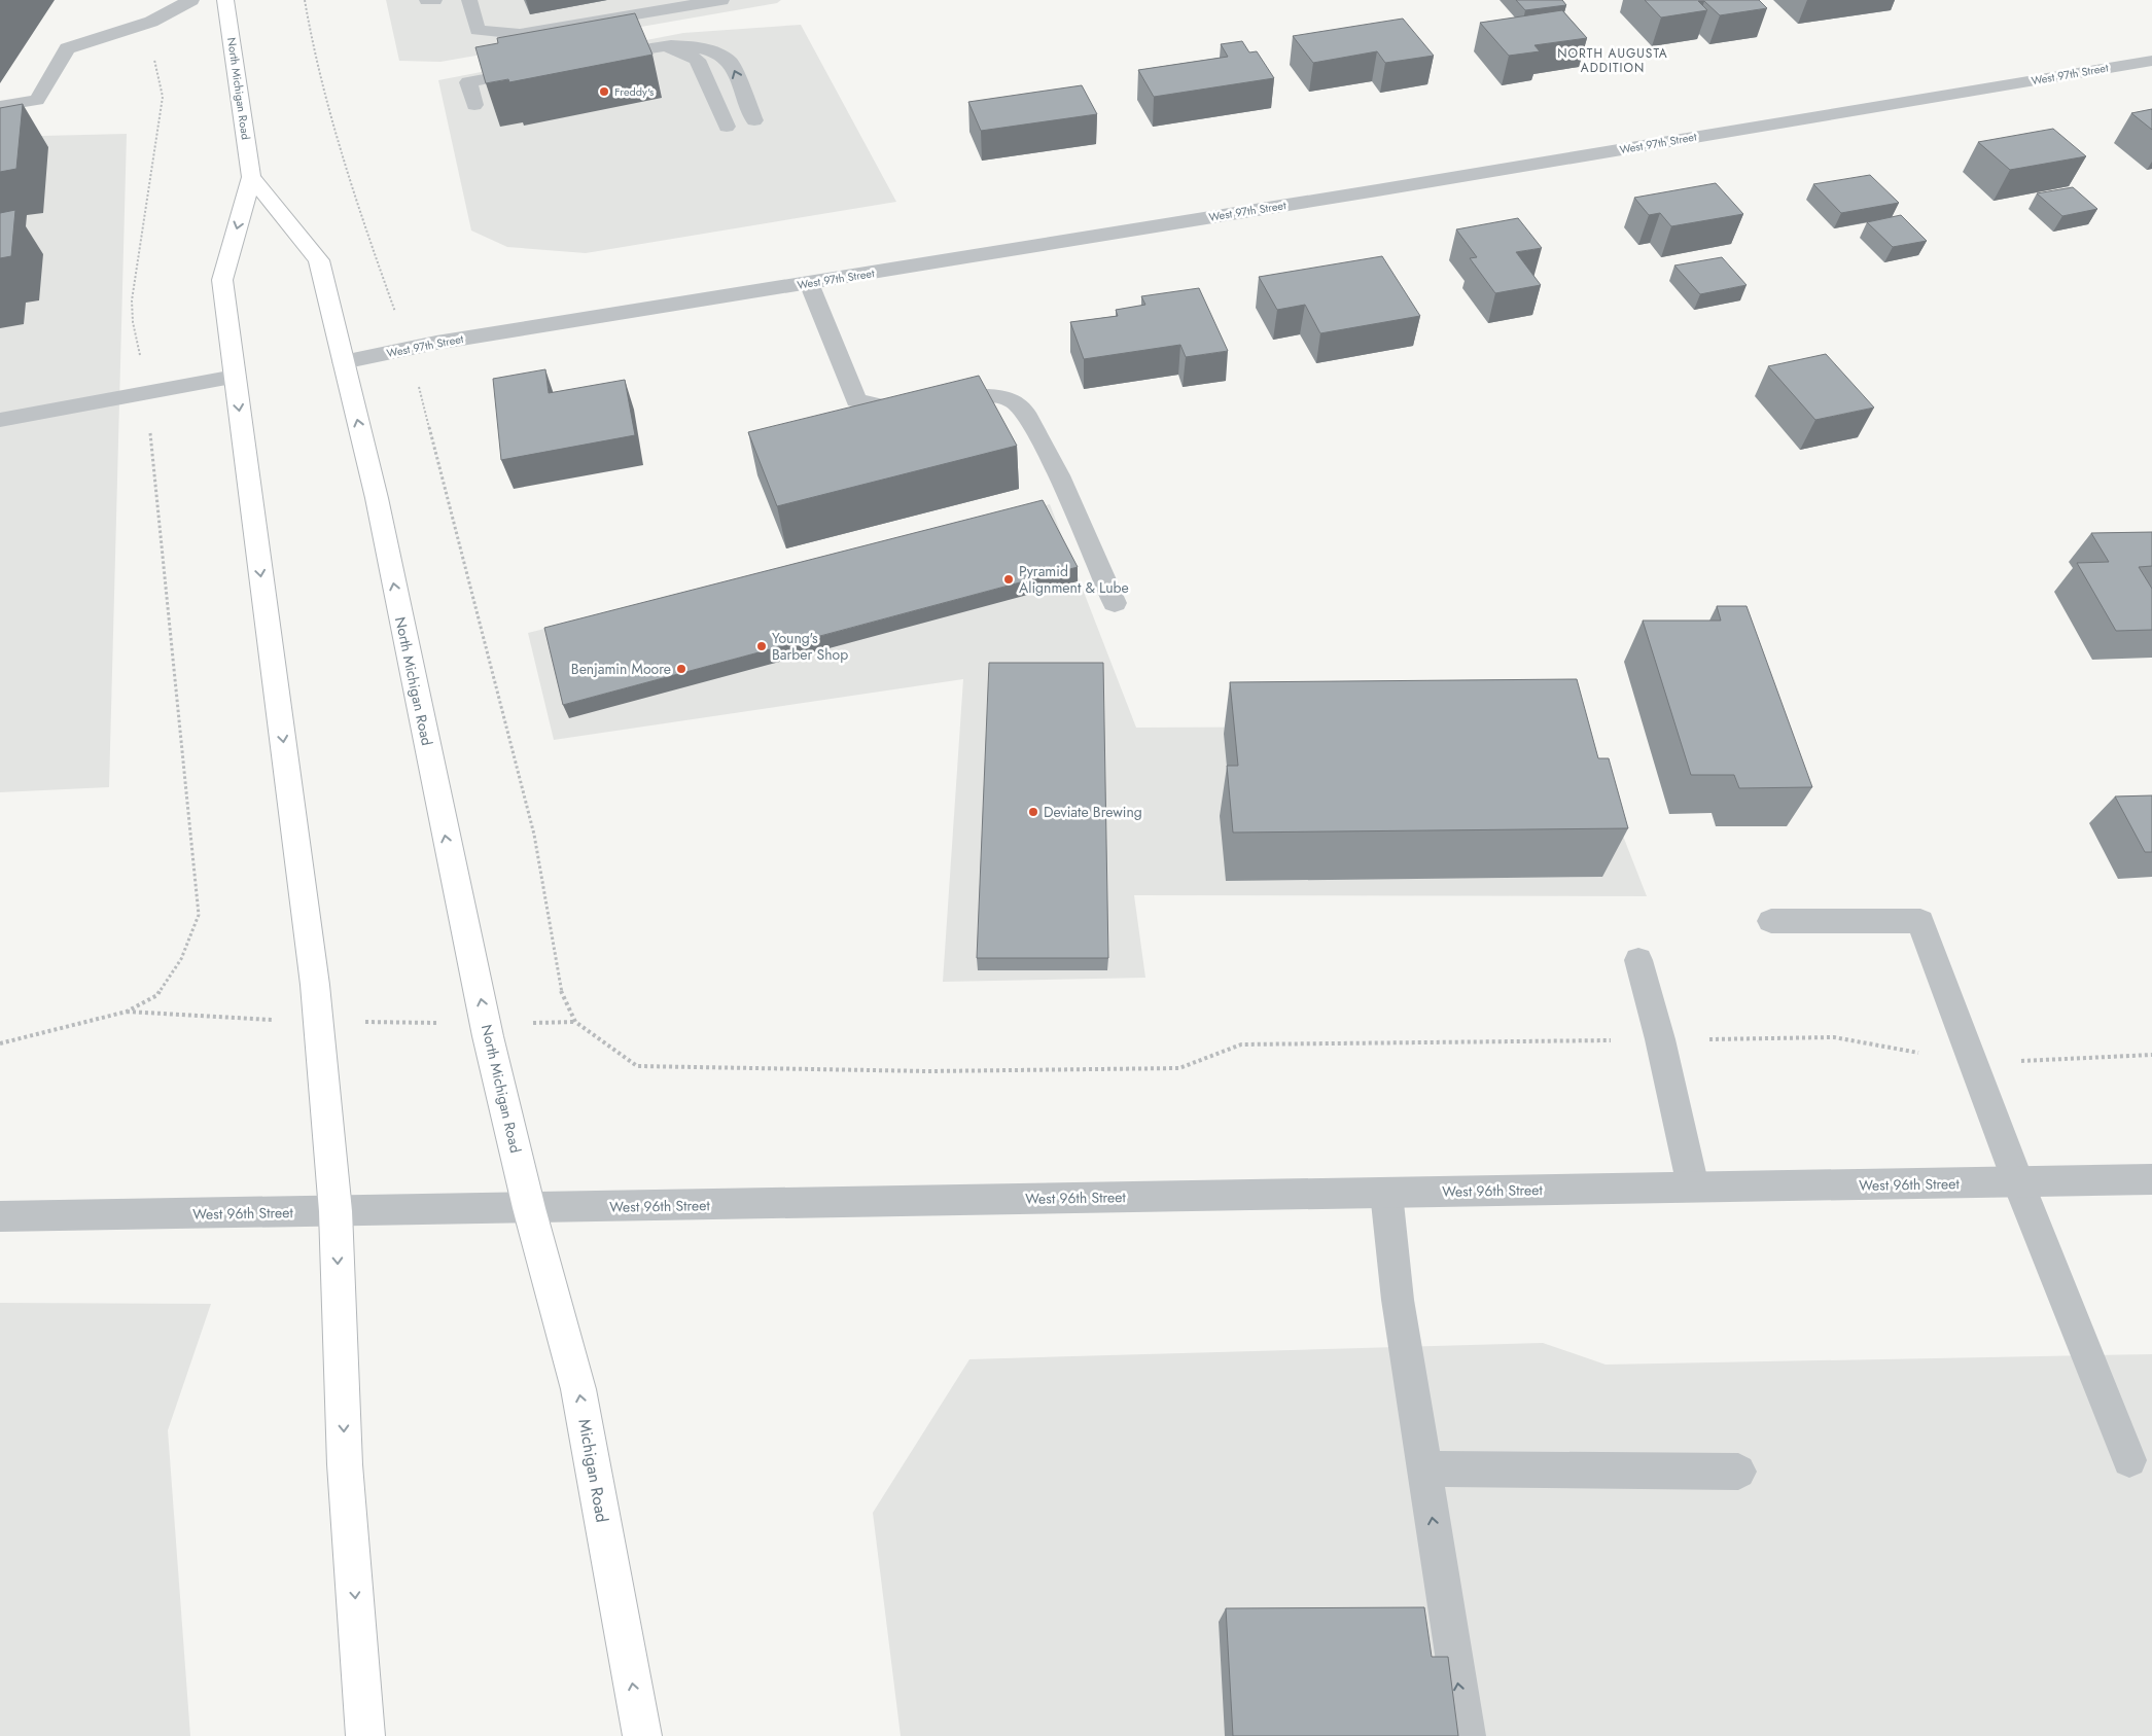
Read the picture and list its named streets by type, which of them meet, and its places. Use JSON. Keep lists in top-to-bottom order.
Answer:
{
  "streets": {
    "main road": ["North Michigan Road", "Michigan Road"],
    "street": ["West 97th Street", "West 96th Street"]
  },
  "crossings": [
    ["West 97th Street", "North Michigan Road"],
    ["North Michigan Road", "West 96th Street"],
    ["North Michigan Road", "Michigan Road"],
    ["West 96th Street", "Michigan Road"]
  ],
  "districts": ["NORTH AUGUSTA ADDITION"],
  "places": [
    "Freddy's",
    "Pyramid Alignment & Lube",
    "Young's Barber Shop",
    "Benjamin Moore",
    "Deviate Brewing"
  ]
}
